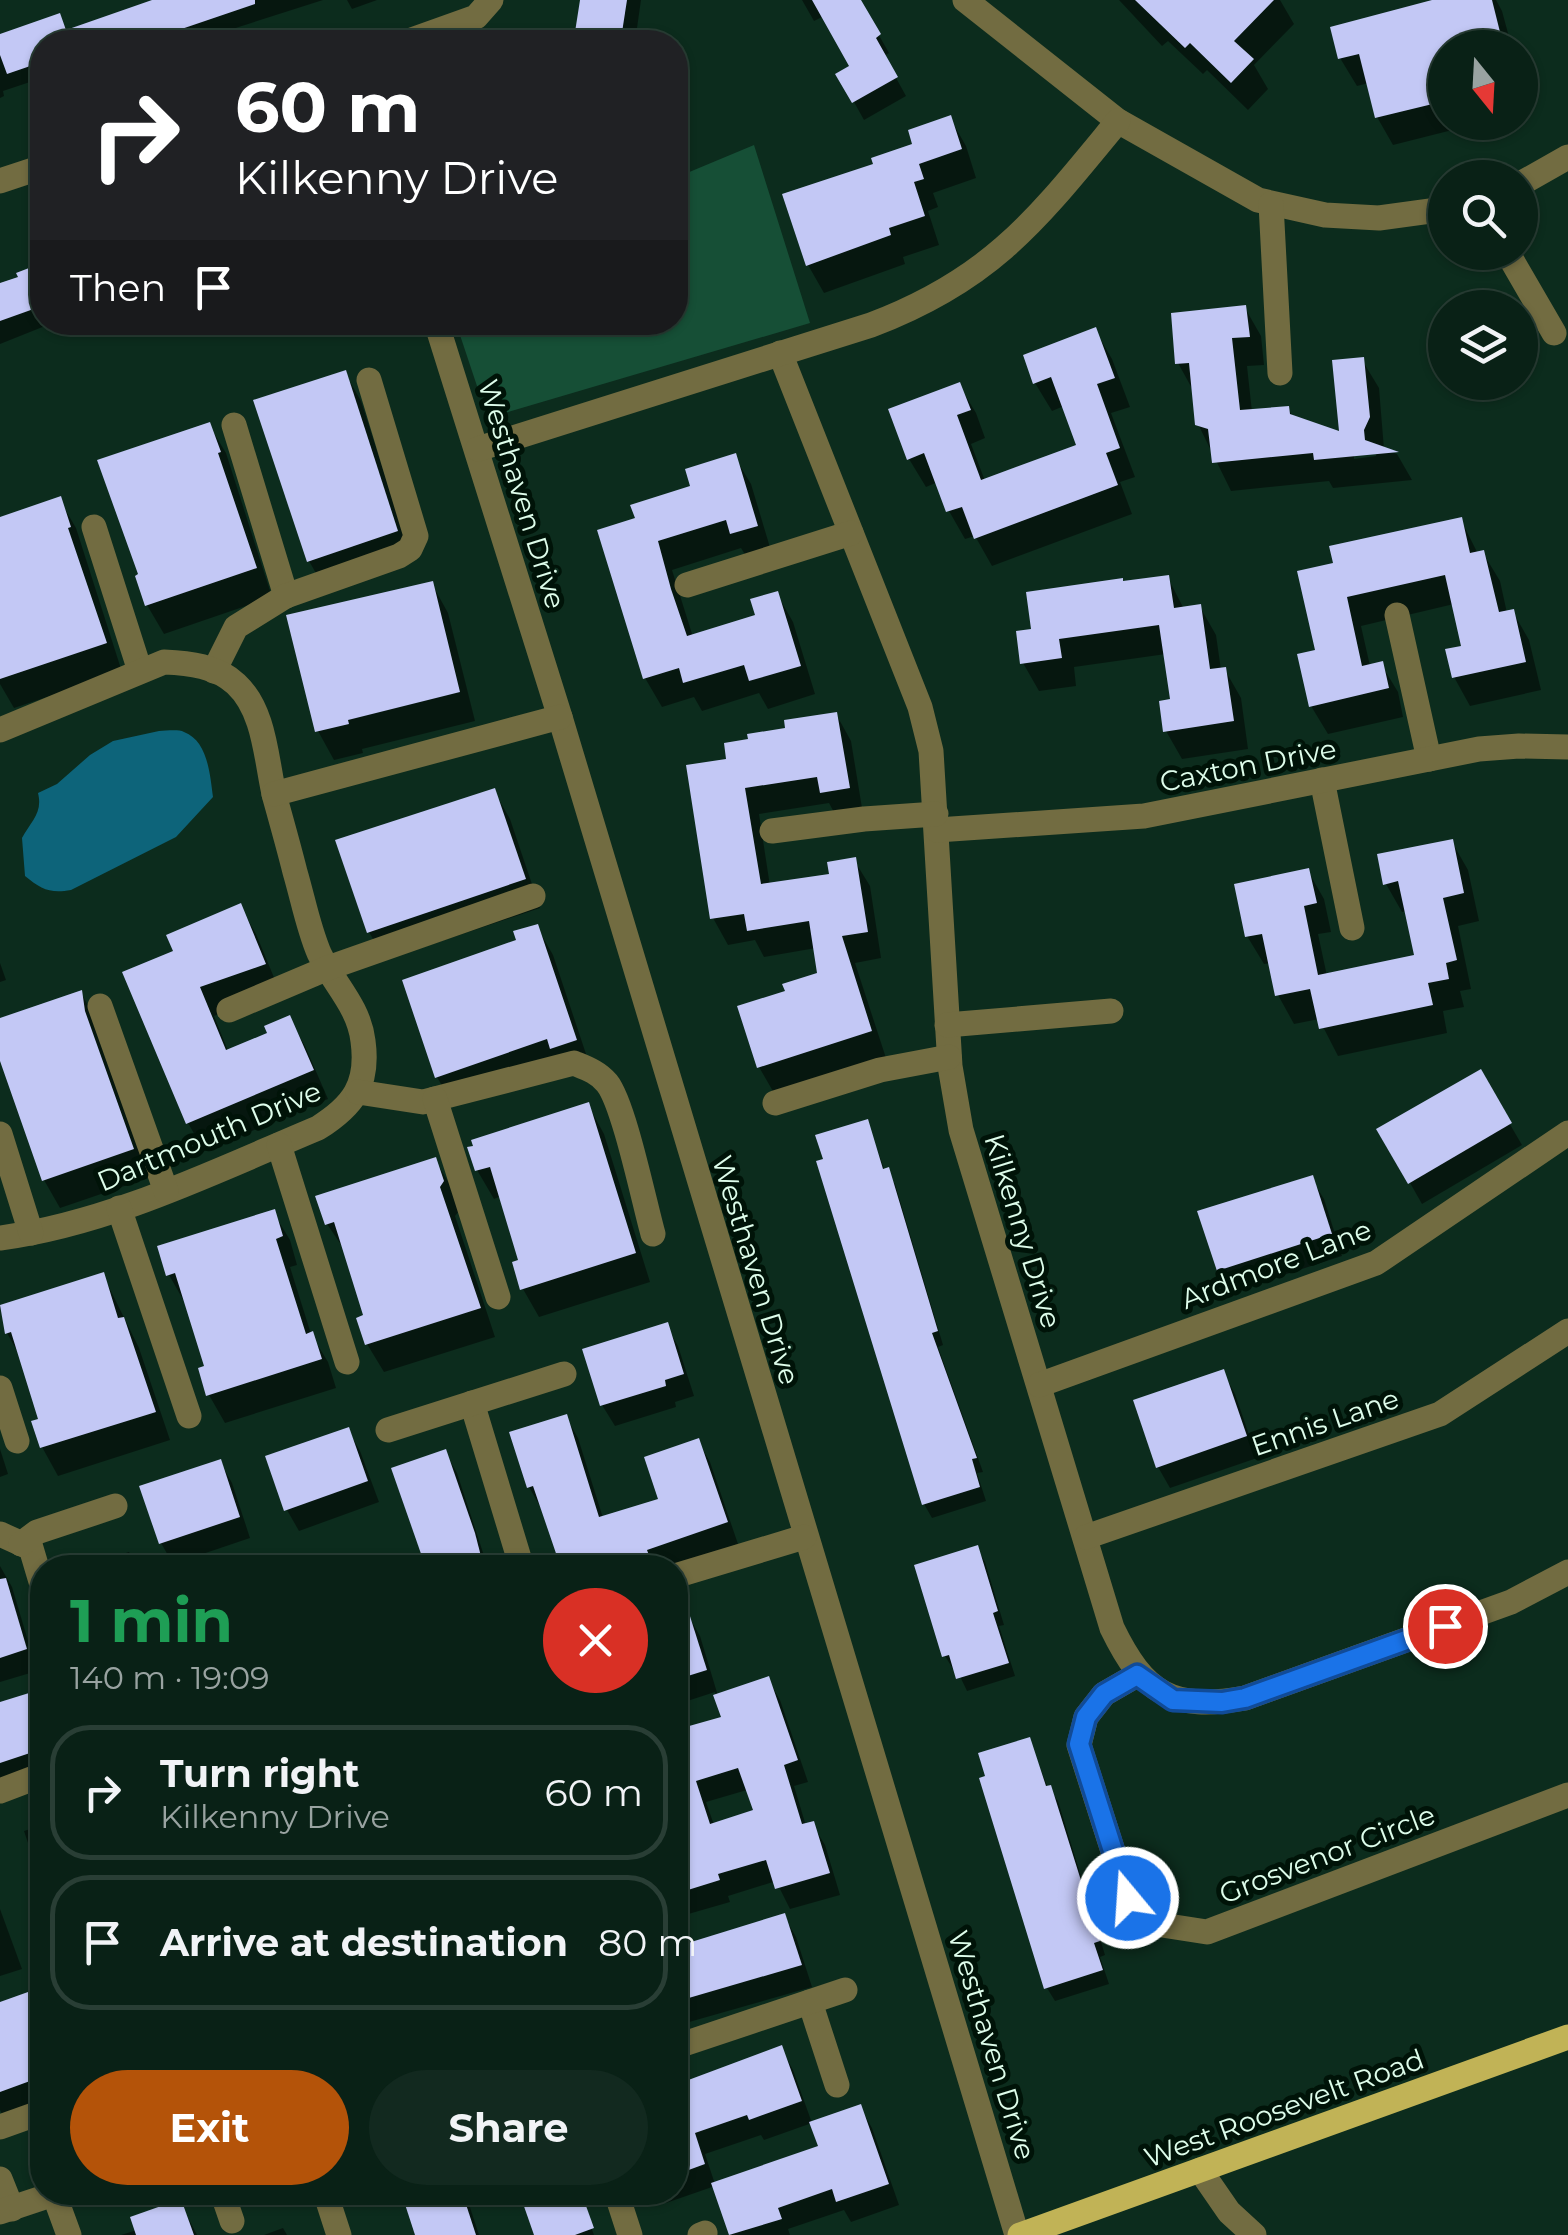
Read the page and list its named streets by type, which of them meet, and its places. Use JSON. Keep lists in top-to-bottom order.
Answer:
{
  "streets": {
    "main road": ["West Roosevelt Road"],
    "street": [
      "Westhaven Drive",
      "Caxton Drive",
      "Dartmouth Drive",
      "Kilkenny Drive",
      "Ardmore Lane",
      "Ennis Lane",
      "Grosvenor Circle"
    ]
  },
  "crossings": [
    ["Westhaven Drive", "West Roosevelt Road"],
    ["Caxton Drive", "Kilkenny Drive"],
    ["Kilkenny Drive", "Ardmore Lane"],
    ["Kilkenny Drive", "Ennis Lane"],
    ["Kilkenny Drive", "Grosvenor Circle"]
  ],
  "north": "bottom",
  "page": {
    "turn": ["60 m", "Kilkenny Drive"],
    "then": "Then",
    "heading": ["1 min", "140 m · 19:09"],
    "list": [
      {
        "name": "Turn right",
        "note": "Kilkenny Drive",
        "value": "60 m"
      },
      {
        "name": "Arrive at destination",
        "value": "80 m"
      }
    ],
    "buttons": ["Exit", "Share"]
  }
}
